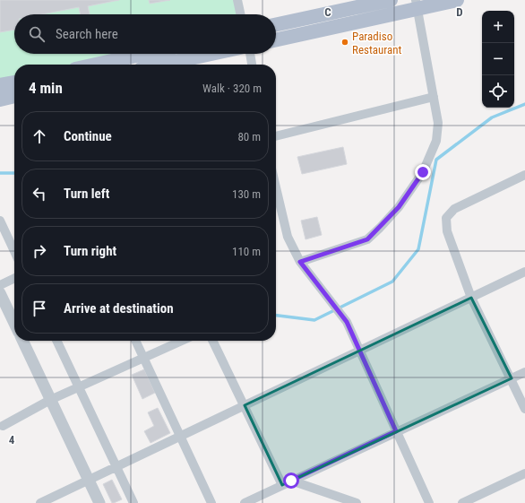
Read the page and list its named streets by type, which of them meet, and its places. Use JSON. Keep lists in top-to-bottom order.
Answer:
{
  "places": ["Paradiso Restaurant"],
  "page": {
    "map_buttons": ["+", "−"],
    "search": "Search here",
    "heading": ["4 min", "Walk · 320 m"],
    "list": [
      ["Continue", "80 m"],
      ["Turn left", "130 m"],
      ["Turn right", "110 m"],
      "Arrive at destination"
    ]
  },
  "grid": {
    "columns": ["C", "D"],
    "rows": ["4"]
  }
}
